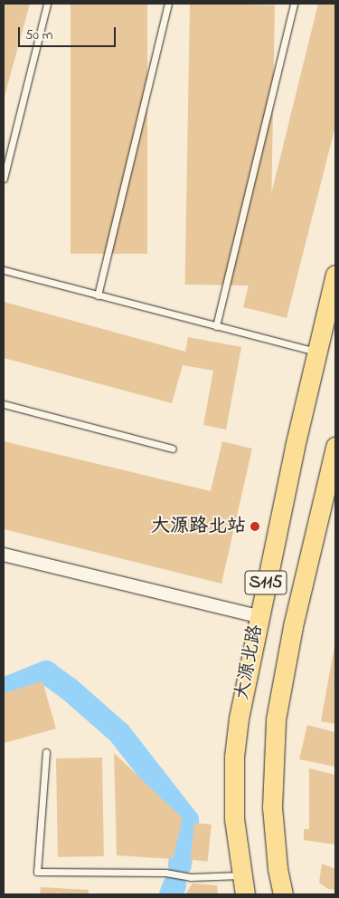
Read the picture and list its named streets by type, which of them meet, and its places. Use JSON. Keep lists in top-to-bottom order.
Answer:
{
  "streets": {
    "main road": ["S115", "大源北路"]
  },
  "places": ["大源路北站"],
  "scale_bar": "50 m"
}
